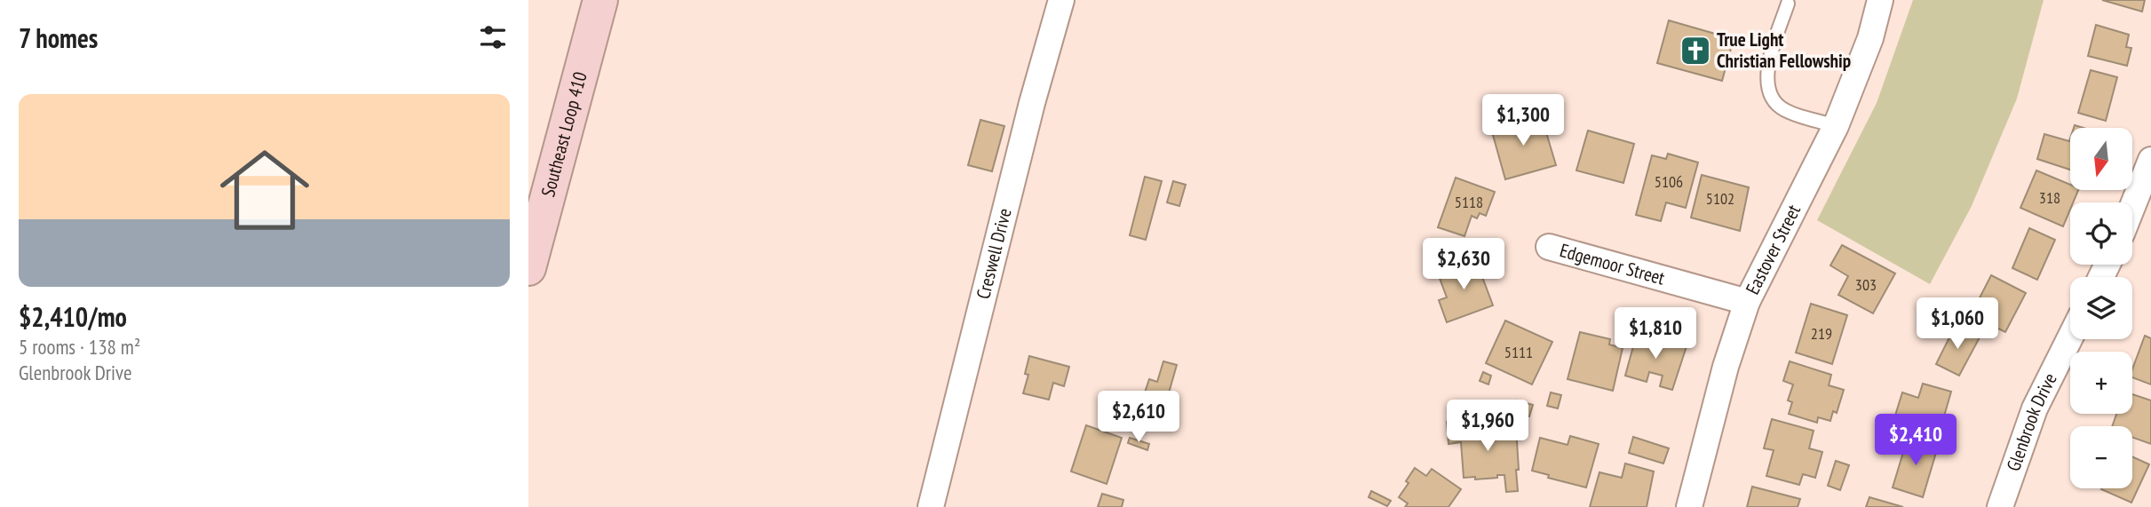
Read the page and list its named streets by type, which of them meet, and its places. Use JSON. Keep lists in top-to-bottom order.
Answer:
{
  "streets": {
    "main road": ["Southeast Loop 410"],
    "street": [
      "Eastover Street",
      "Creswell Drive",
      "Edgemoor Street",
      "Glenbrook Drive"
    ]
  },
  "crossings": [
    ["Eastover Street", "Edgemoor Street"]
  ],
  "places": {
    "church": ["True Light Christian Fellowship"]
  },
  "house_numbers": [
    "5106",
    "318",
    "5102",
    "5118",
    "303",
    "219",
    "5111"
  ],
  "north": "bottom",
  "page": {
    "heading": "7 homes",
    "list": [
      {
        "name": "$2,410/mo",
        "note": "5 rooms · 138 m² · Glenbrook Drive"
      }
    ],
    "price": [
      "$1,300",
      "$2,630",
      "$1,060",
      "$1,810",
      "$2,610",
      "$1,960",
      "$2,410"
    ],
    "map_buttons": ["+", "−"]
  }
}
